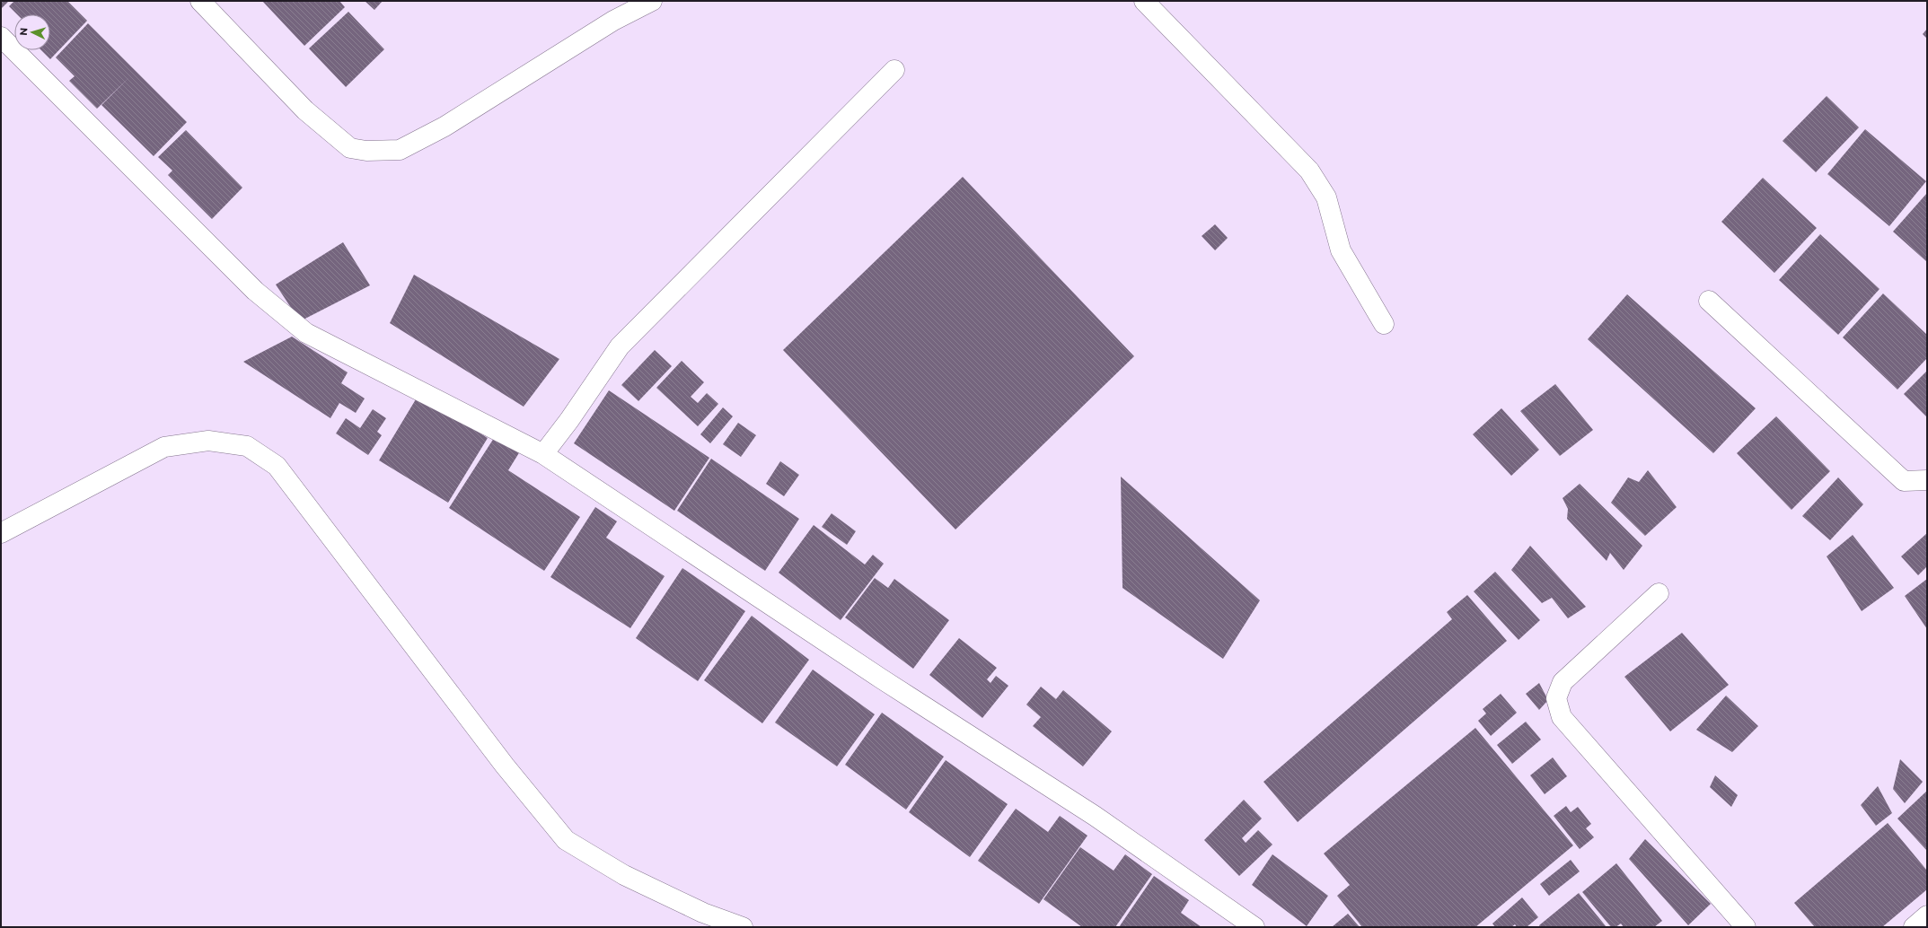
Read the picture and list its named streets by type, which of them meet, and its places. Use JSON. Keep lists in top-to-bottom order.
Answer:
{
  "north": "left"
}
